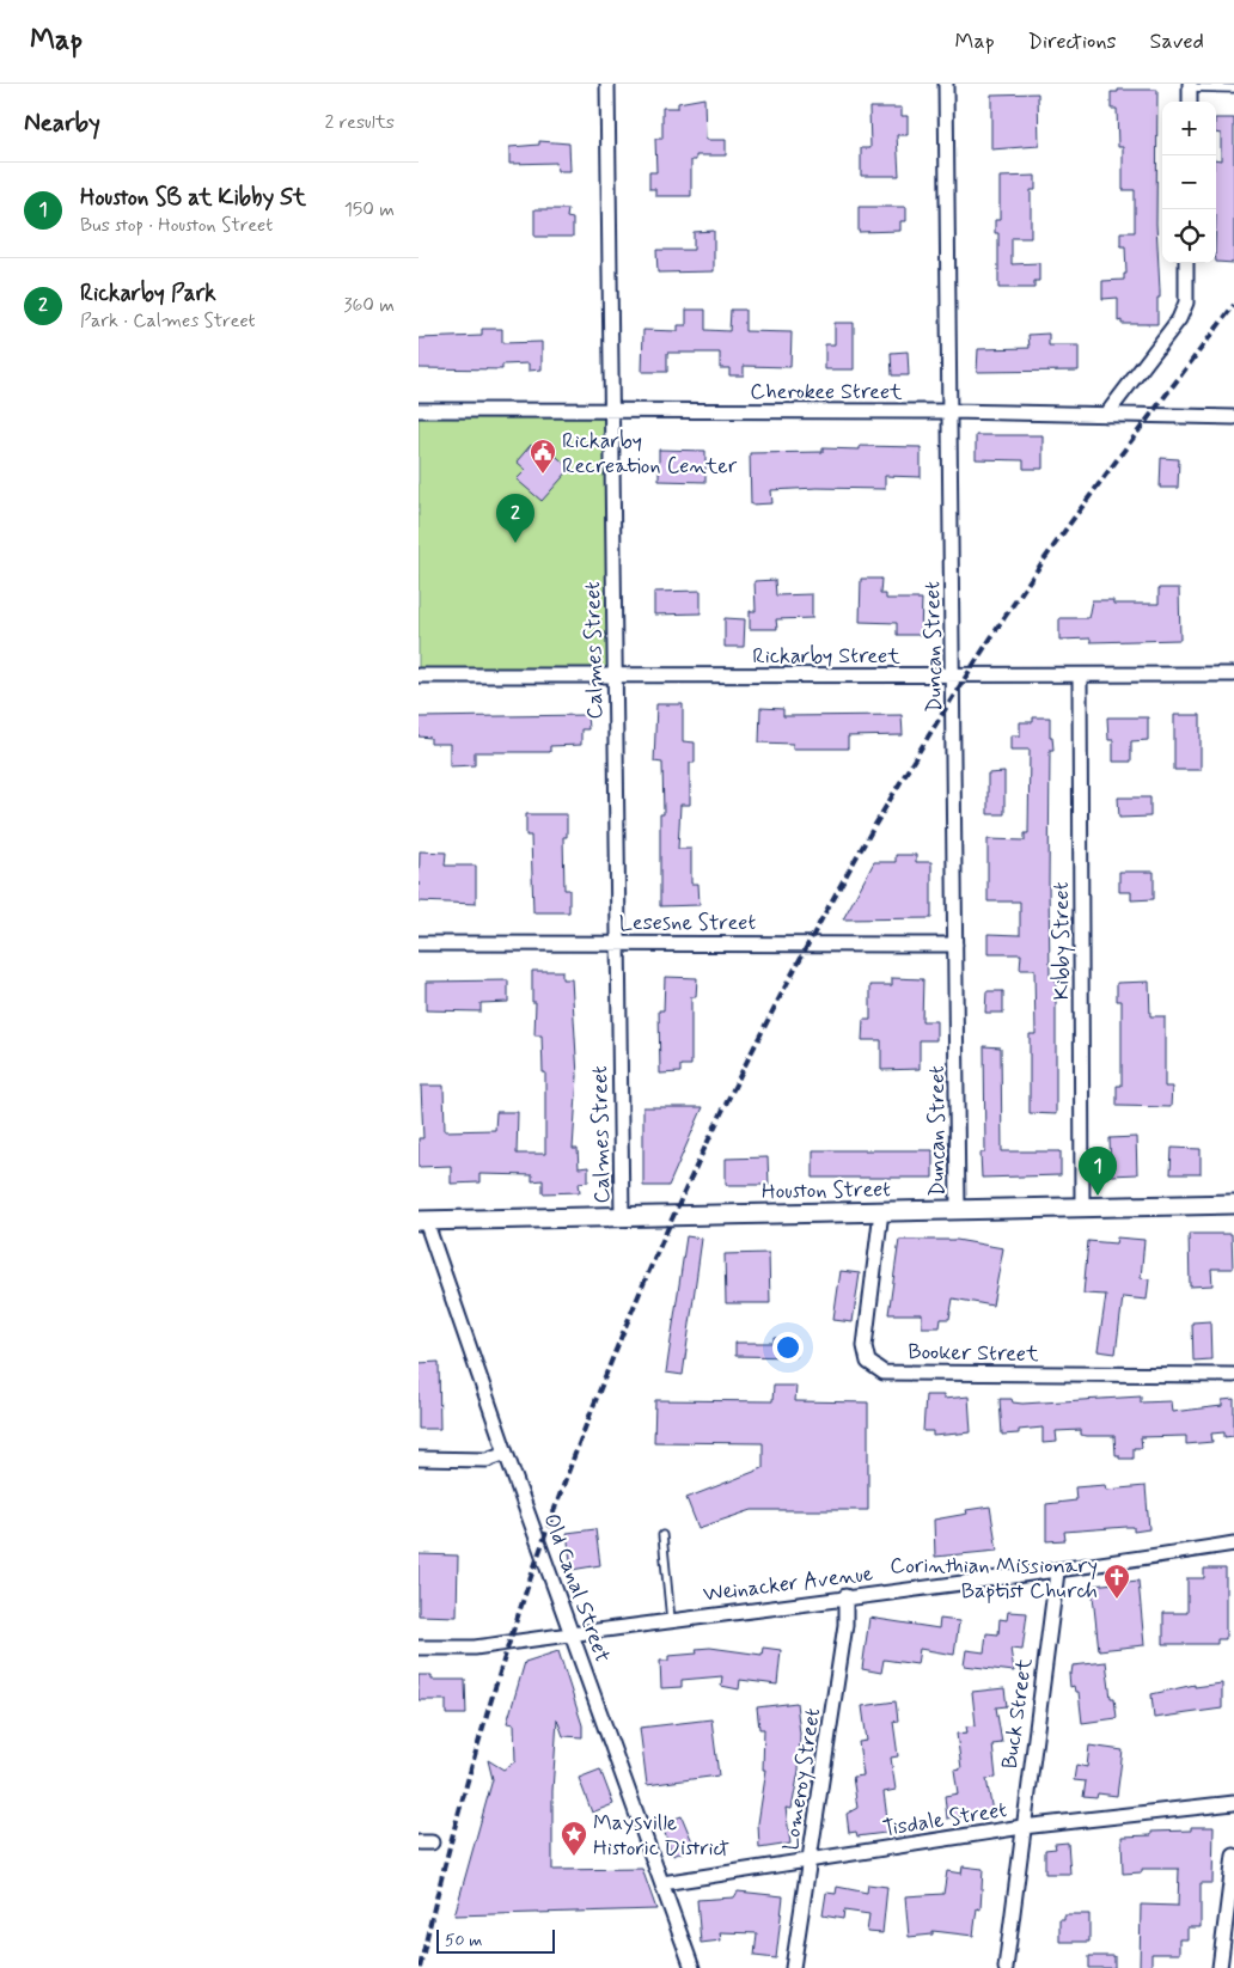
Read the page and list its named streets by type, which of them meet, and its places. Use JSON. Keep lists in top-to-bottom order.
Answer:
{
  "streets": {
    "street": [
      "Cherokee Street",
      "Duncan Street",
      "Calmes Street",
      "Rickarby Street",
      "Lesesne Street",
      "Kibby Street",
      "Houston Street",
      "Booker Street",
      "Weinacker Avenue",
      "Old Canal Street",
      "Buck Street",
      "Lomeroy Street",
      "Tisdale Street"
    ]
  },
  "crossings": [
    ["Cherokee Street", "Duncan Street"],
    ["Cherokee Street", "Calmes Street"],
    ["Duncan Street", "Rickarby Street"],
    ["Duncan Street", "Lesesne Street"],
    ["Duncan Street", "Houston Street"],
    ["Calmes Street", "Rickarby Street"],
    ["Calmes Street", "Lesesne Street"],
    ["Calmes Street", "Houston Street"],
    ["Rickarby Street", "Kibby Street"],
    ["Kibby Street", "Houston Street"],
    ["Houston Street", "Booker Street"],
    ["Houston Street", "Old Canal Street"],
    ["Weinacker Avenue", "Old Canal Street"],
    ["Weinacker Avenue", "Buck Street"],
    ["Weinacker Avenue", "Lomeroy Street"],
    ["Old Canal Street", "Tisdale Street"],
    ["Buck Street", "Tisdale Street"],
    ["Lomeroy Street", "Tisdale Street"]
  ],
  "places": {
    "public building": ["Rickarby Recreation Center"],
    "church": ["Corinthian Missionary Baptist Church"],
    "place": ["Maysville Historic District"]
  },
  "scale_bar": "50 m",
  "page": {
    "header": "Map",
    "nav": ["Map", "Directions", "Saved"],
    "heading": ["Nearby", "2 results"],
    "map_buttons": ["+", "−"],
    "list": [
      {
        "mark": "1",
        "name": "Houston SB at Kibby St",
        "note": "Bus stop · Houston Street",
        "value": "150 m"
      },
      {
        "mark": "2",
        "name": "Rickarby Park",
        "note": "Park · Calmes Street",
        "value": "360 m"
      }
    ],
    "pins": ["2", "1"],
    "scale": "50 m"
  }
}
